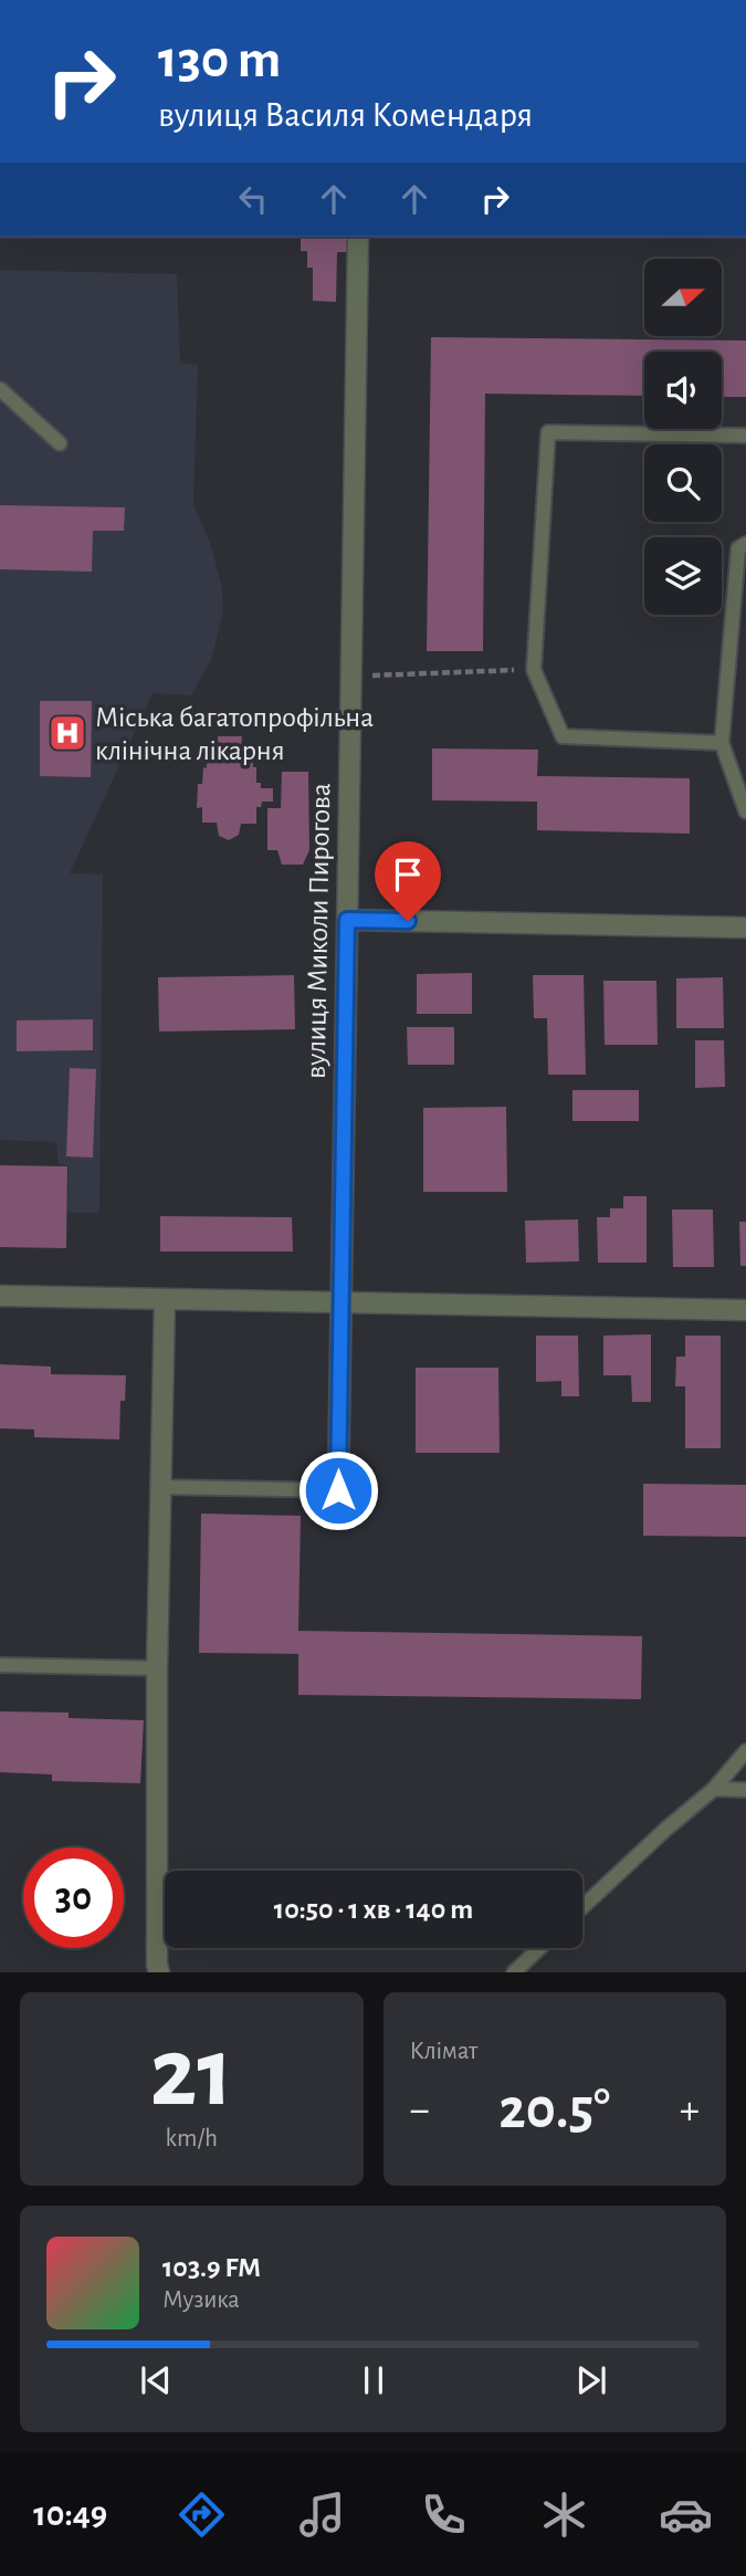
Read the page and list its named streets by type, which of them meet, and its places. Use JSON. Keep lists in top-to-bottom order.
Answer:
{
  "streets": {
    "street": ["вулиця Миколи Пирогова"]
  },
  "places": {
    "hospital": ["Міська багатопрофільна клінічна лікарня"]
  },
  "north": "right",
  "page": {
    "turn": ["130 m", "вулиця Василя Комендаря"],
    "limit": "30",
    "trip": "10:50 · 1 хв · 140 m",
    "tile": [
      ["21", "km/h"],
      "Клімат"
    ],
    "heat": ["−", "20.5°", "+"],
    "song": ["103.9 FM", "Музика"],
    "tabs": "10:49"
  }
}
